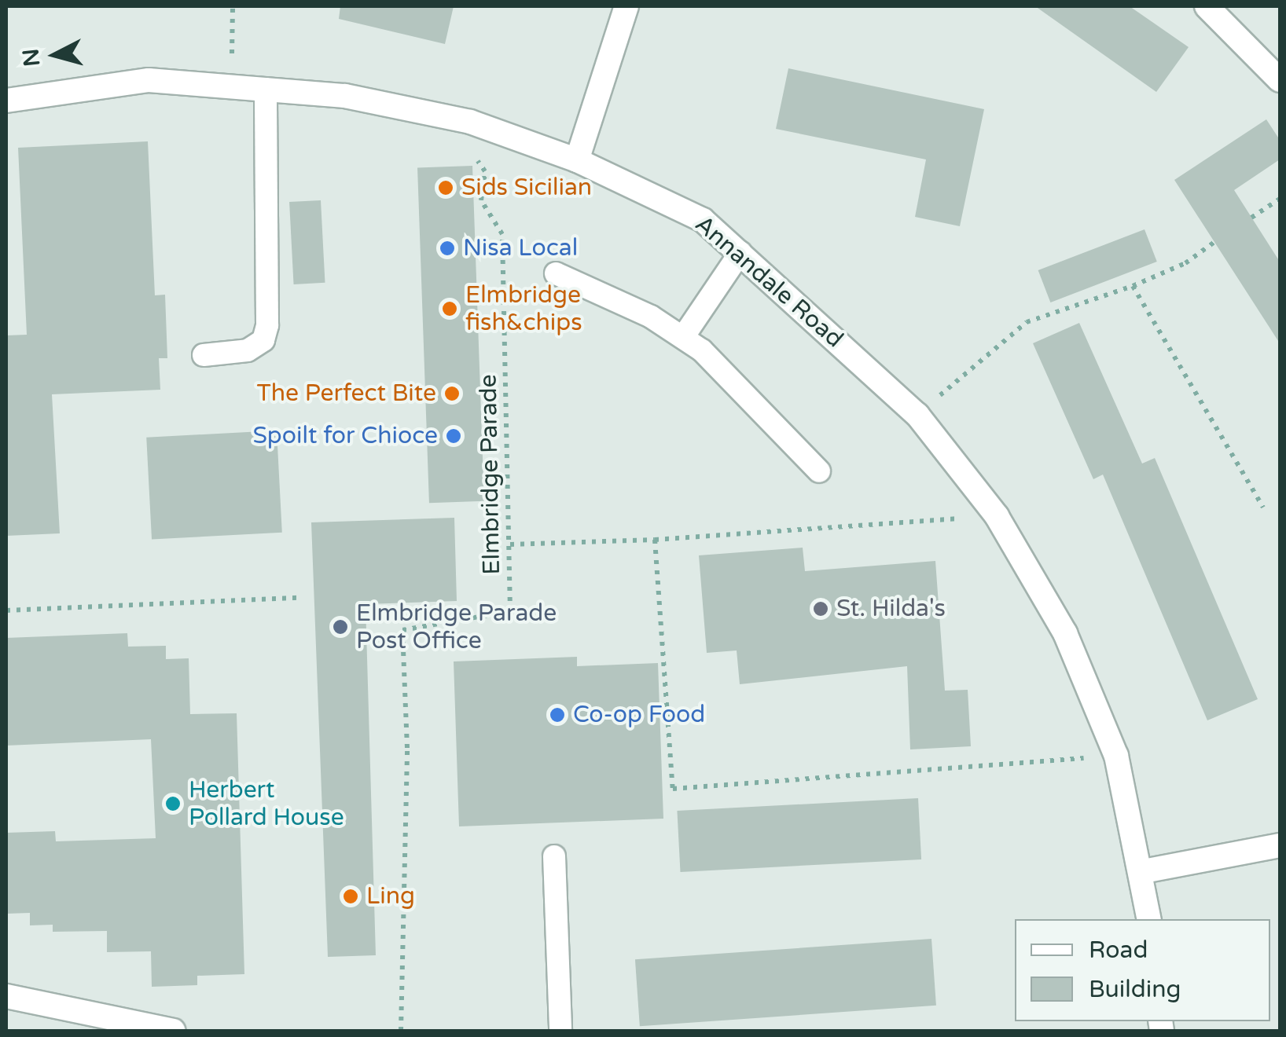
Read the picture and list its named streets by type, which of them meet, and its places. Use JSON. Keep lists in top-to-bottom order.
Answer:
{
  "streets": {
    "street": ["Annandale Road"],
    "path": ["Elmbridge Parade"]
  },
  "crossings": [
    ["Annandale Road", "Elmbridge Parade"]
  ],
  "places": [
    "Sids Sicilian",
    "Nisa Local",
    "Elmbridge fish&chips",
    "The Perfect Bite",
    "Spoilt for Chioce",
    "St. Hilda's",
    "Elmbridge Parade Post Office",
    "Co-op Food",
    "Herbert Pollard House",
    "Ling"
  ],
  "legend": ["Road", "Building"],
  "north": "left"
}
